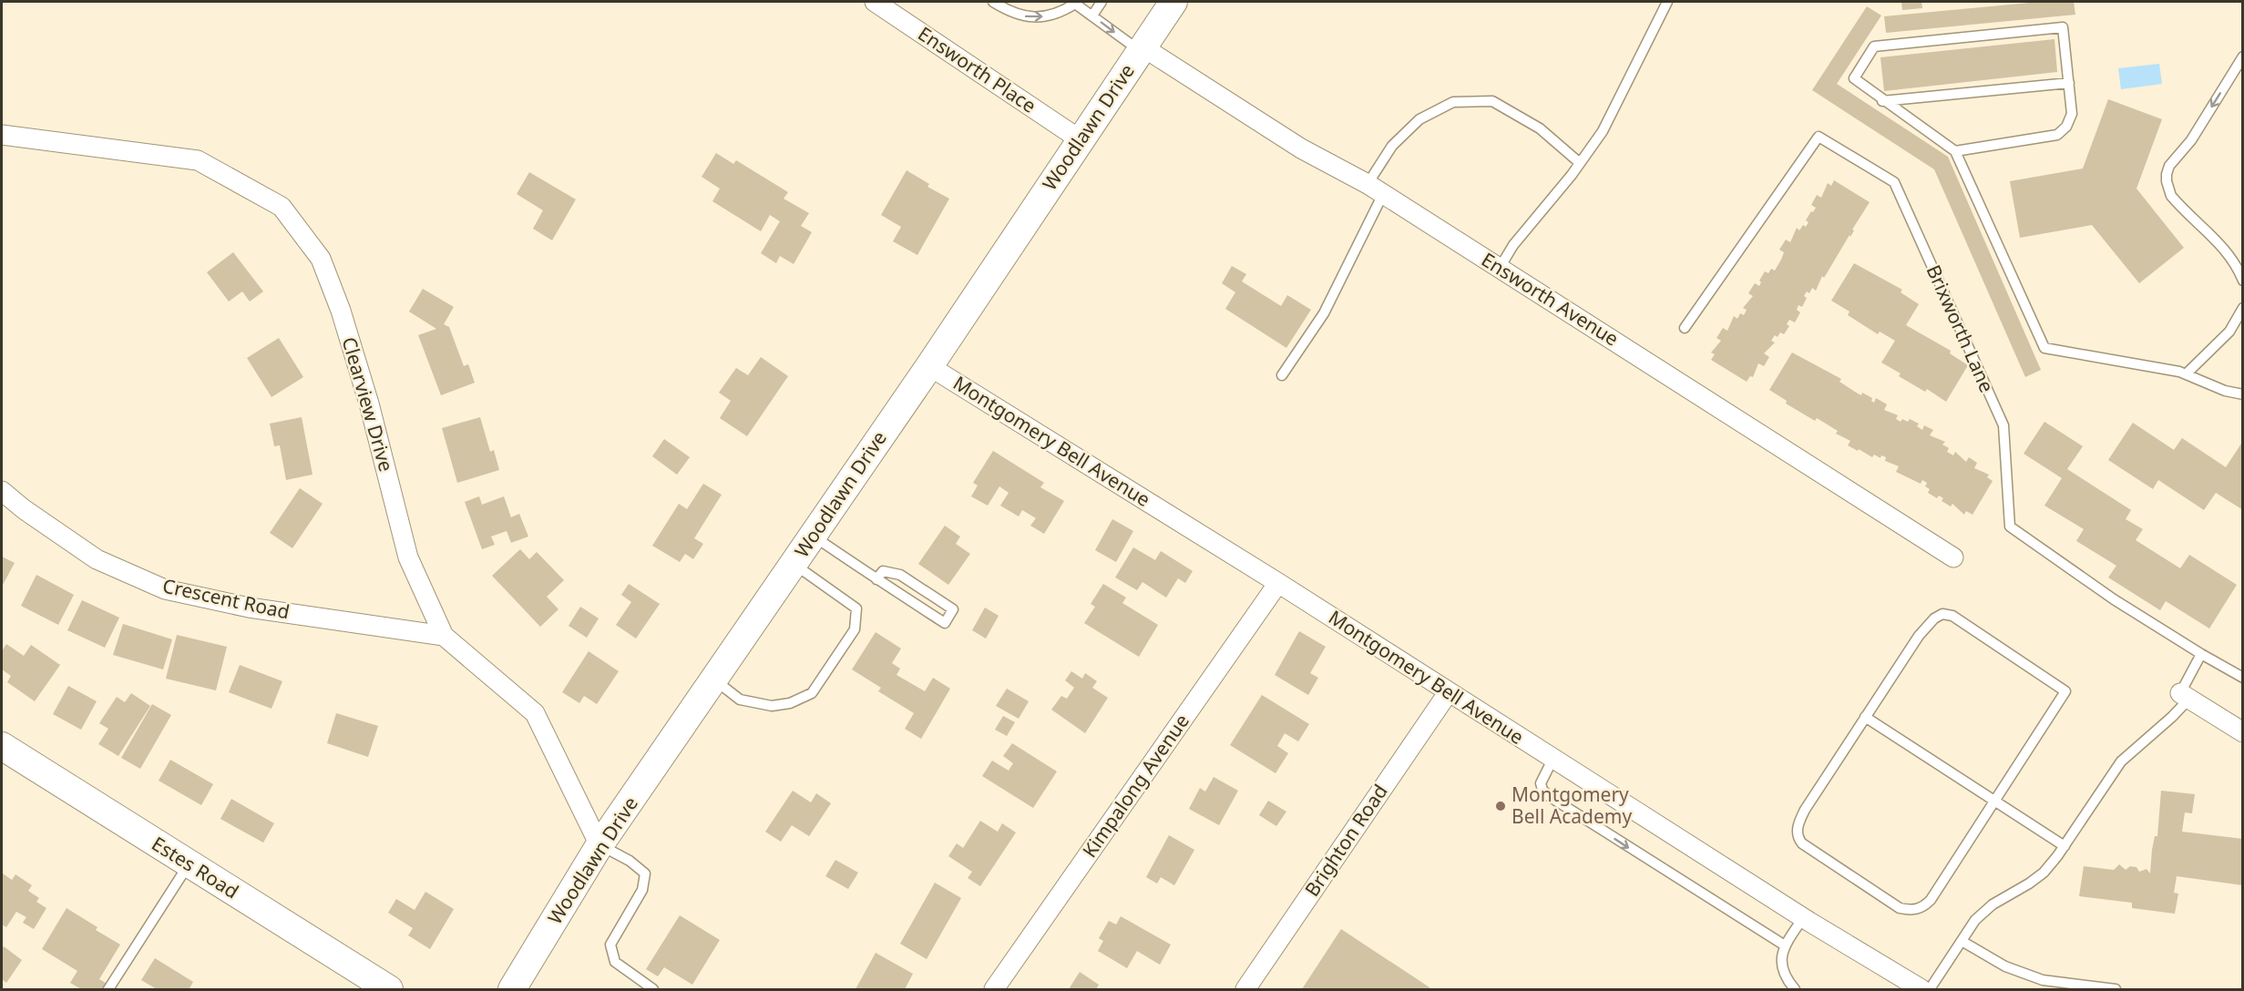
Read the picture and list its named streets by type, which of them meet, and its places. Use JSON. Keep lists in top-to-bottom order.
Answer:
{
  "streets": {
    "main road": ["Woodlawn Drive", "Estes Road"],
    "street": [
      "Ensworth Place",
      "Ensworth Avenue",
      "Clearview Drive",
      "Montgomery Bell Avenue",
      "Crescent Road",
      "Kimpalong Avenue",
      "Brighton Road"
    ],
    "lane": ["Brixworth Lane"]
  },
  "crossings": [
    ["Ensworth Place", "Woodlawn Drive"],
    ["Woodlawn Drive", "Ensworth Avenue"],
    ["Woodlawn Drive", "Clearview Drive"],
    ["Woodlawn Drive", "Montgomery Bell Avenue"],
    ["Clearview Drive", "Crescent Road"],
    ["Montgomery Bell Avenue", "Kimpalong Avenue"],
    ["Montgomery Bell Avenue", "Brighton Road"]
  ],
  "places": ["Montgomery Bell Academy"]
}
